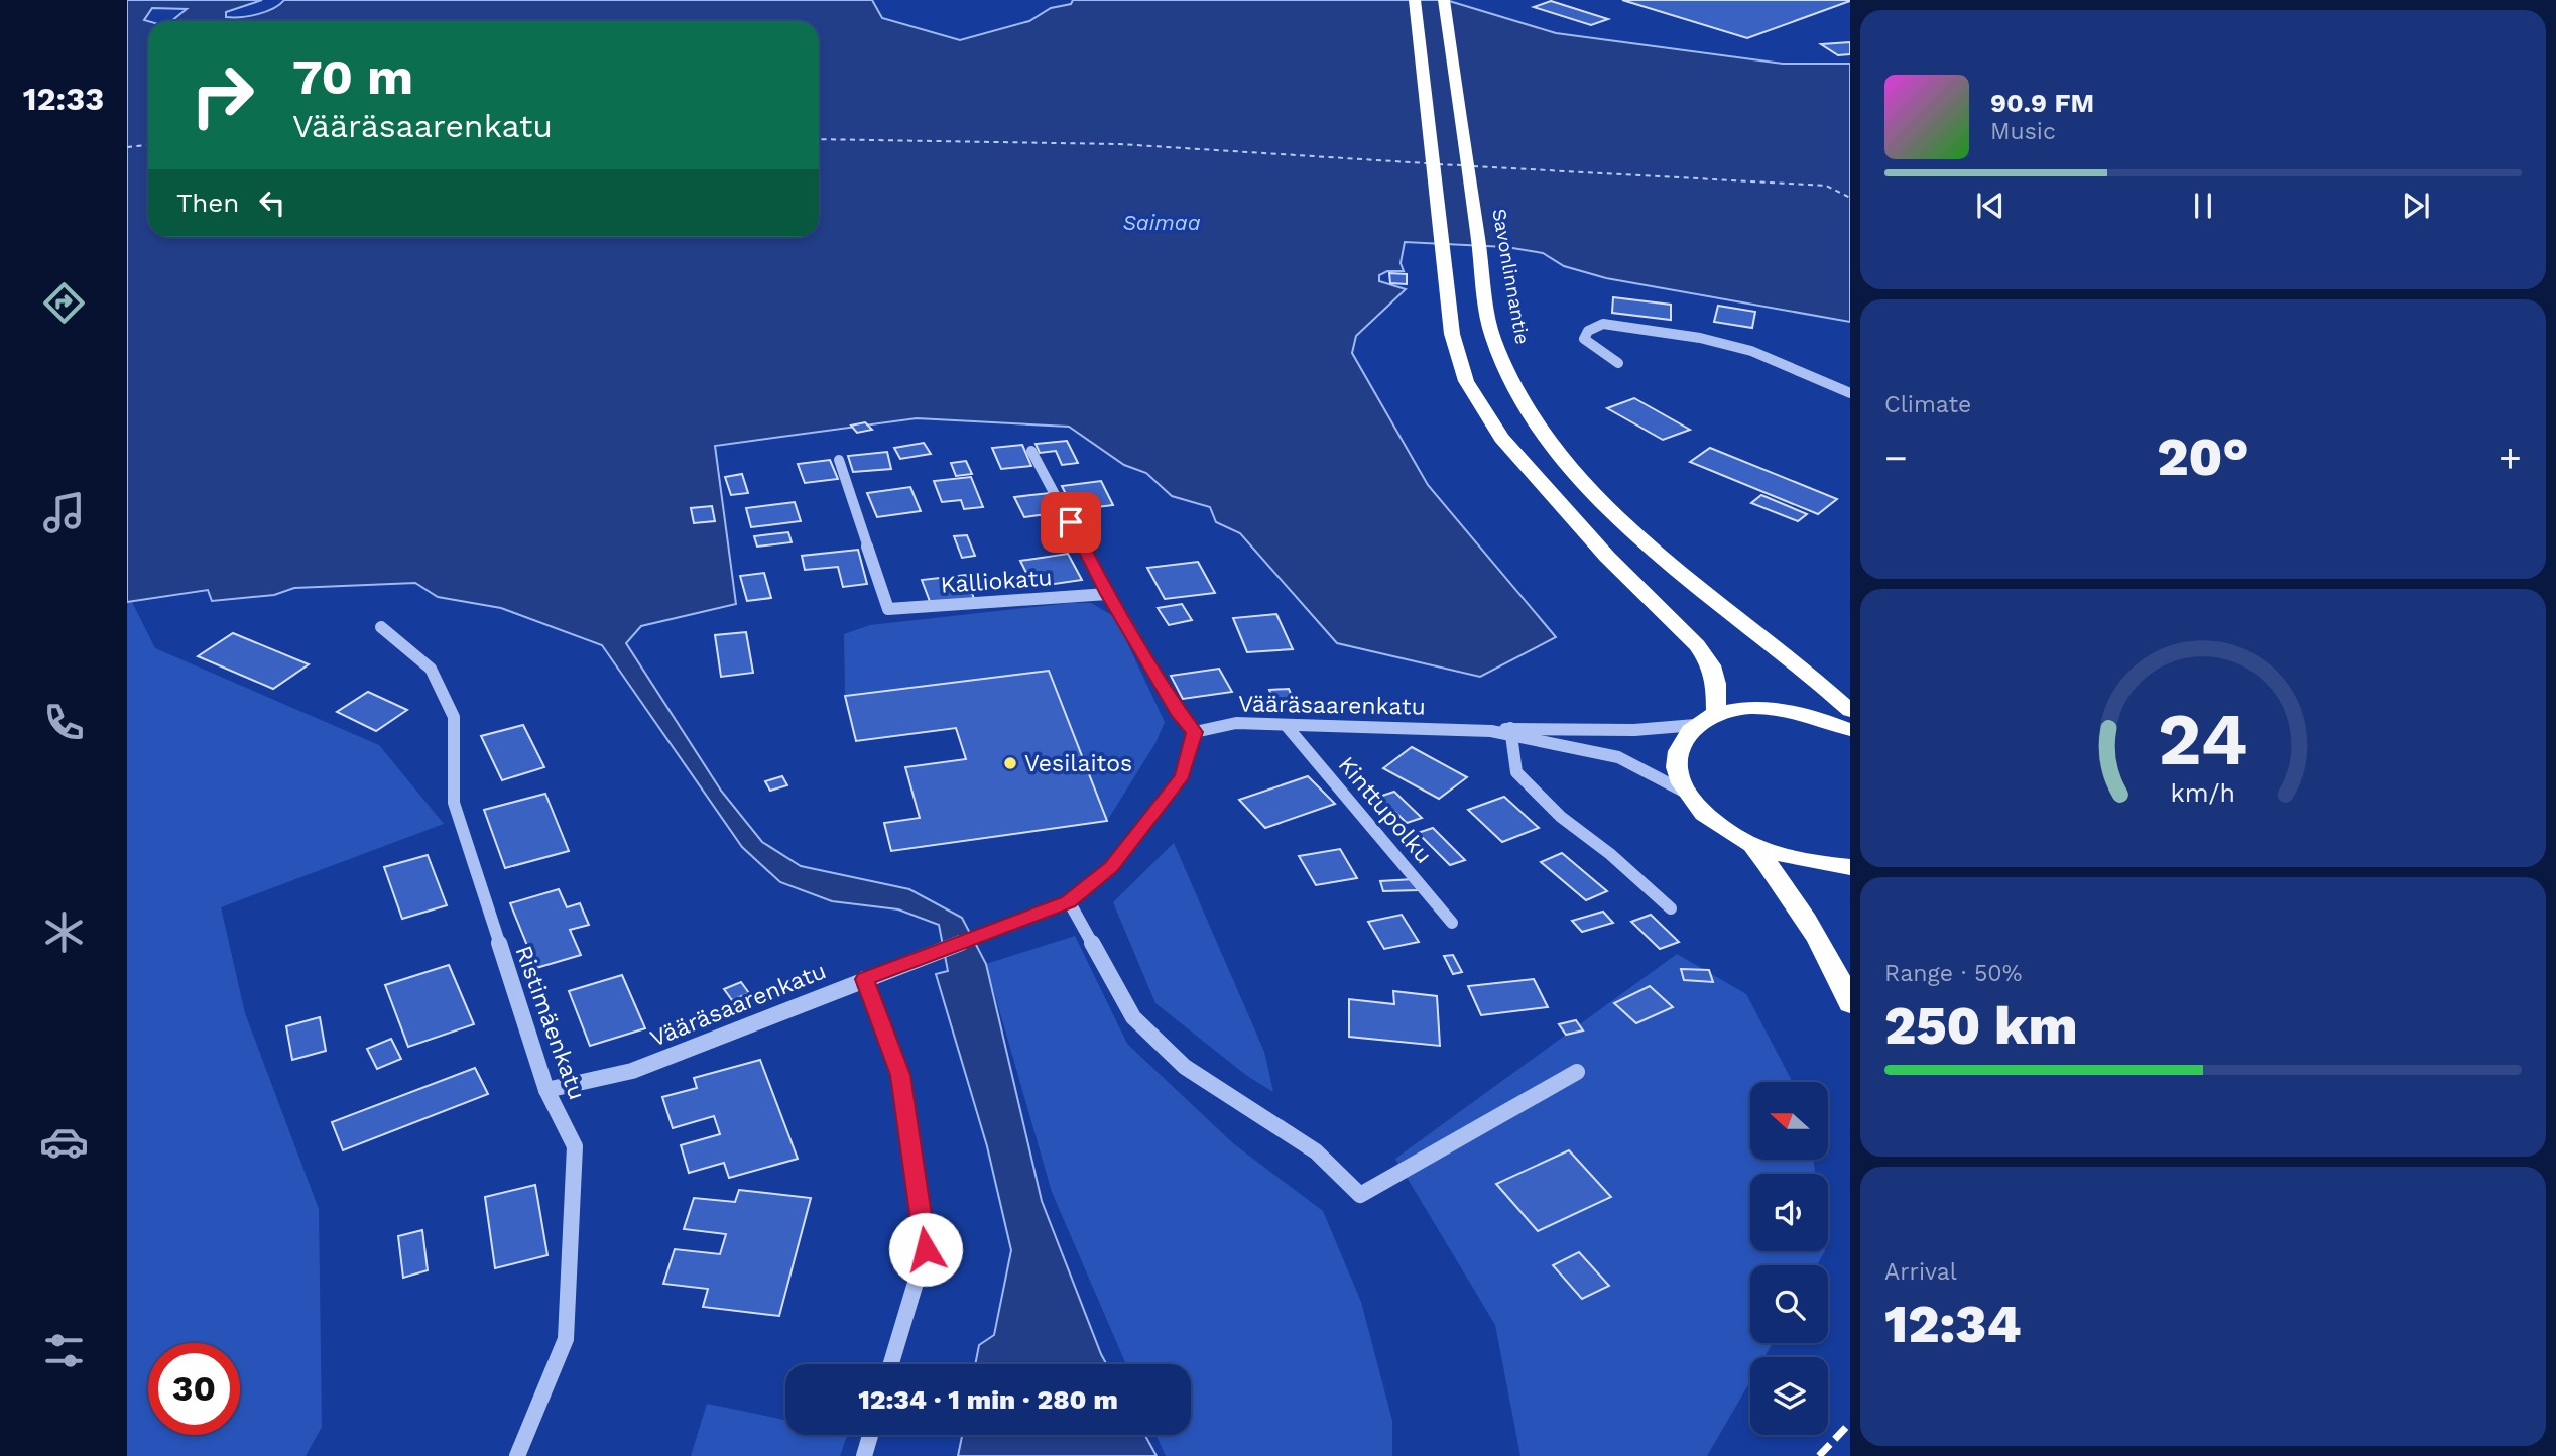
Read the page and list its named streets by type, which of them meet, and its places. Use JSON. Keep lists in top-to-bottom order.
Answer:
{
  "streets": {
    "highway": ["Savonlinnantie"],
    "street": [
      "Kalliokatu",
      "Vääräsaarenkatu",
      "Kinttupolku",
      "Ristimäenkatu"
    ]
  },
  "crossings": [
    ["Vääräsaarenkatu", "Kinttupolku"],
    ["Vääräsaarenkatu", "Ristimäenkatu"]
  ],
  "water": ["Saimaa"],
  "places": ["Vesilaitos"],
  "north": "left",
  "page": {
    "tabs": "12:33",
    "turn": ["70 m", "Vääräsaarenkatu"],
    "song": ["90.9 FM", "Music"],
    "then": "Then",
    "tile": [
      "Climate",
      ["Range · 50%", "250 km"],
      ["Arrival", "12:34"]
    ],
    "heat": ["−", "20°", "+"],
    "limit": "30",
    "trip": "12:34 · 1 min · 280 m",
    "gauge": ["24", "km/h"]
  }
}
